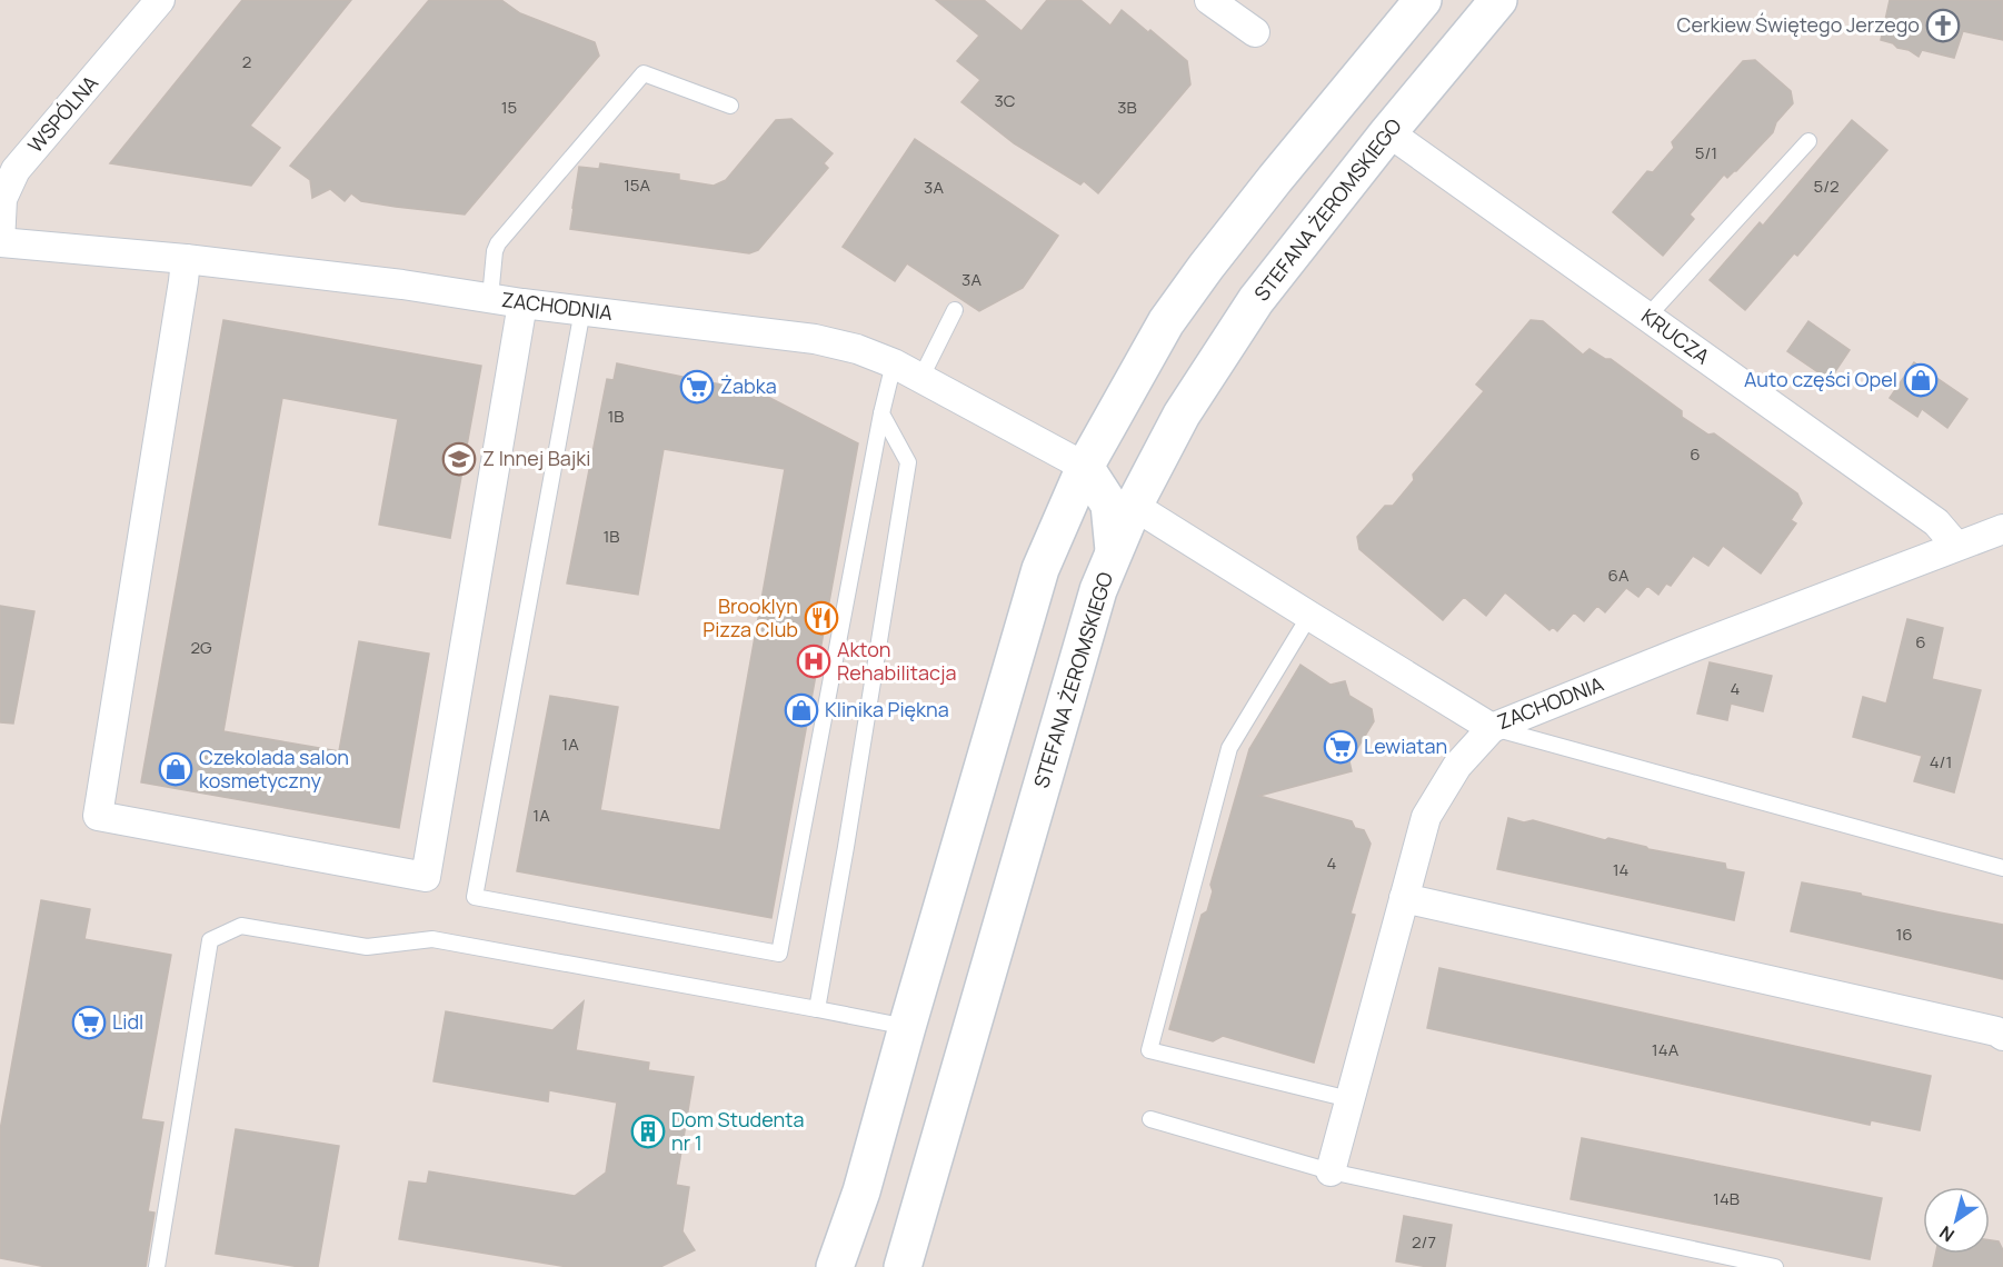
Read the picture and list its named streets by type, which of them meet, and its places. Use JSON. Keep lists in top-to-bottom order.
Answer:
{
  "streets": {
    "main road": ["STEFANA ŻEROMSKIEGO"],
    "street": ["WSPÓLNA", "ZACHODNIA", "KRUCZA"]
  },
  "crossings": [
    ["WSPÓLNA", "ZACHODNIA"],
    ["STEFANA ŻEROMSKIEGO", "ZACHODNIA"],
    ["STEFANA ŻEROMSKIEGO", "KRUCZA"],
    ["ZACHODNIA", "KRUCZA"]
  ],
  "places": {
    "church": ["Cerkiew Świętego Jerzego"],
    "shop": ["Auto części Opel", "Klinika Piękna", "Czekolada salon kosmetyczny"],
    "supermarket": ["Żabka", "Lewiatan", "Lidl"],
    "school or university": ["Z Innej Bajki"],
    "restaurant": ["Brooklyn Pizza Club"],
    "hospital": ["Akton Rehabilitacja"],
    "building": ["Dom Studenta nr 1"]
  },
  "house_numbers": [
    "2",
    "3C",
    "15",
    "3B",
    "5/1",
    "15A",
    "5/2",
    "3A",
    "3А",
    "1B",
    "6",
    "1B",
    "6A",
    "6",
    "2G",
    "4",
    "1A",
    "4/1",
    "1A",
    "4",
    "14",
    "16",
    "14A",
    "14B",
    "2/7"
  ],
  "north": "bottom left"
}
